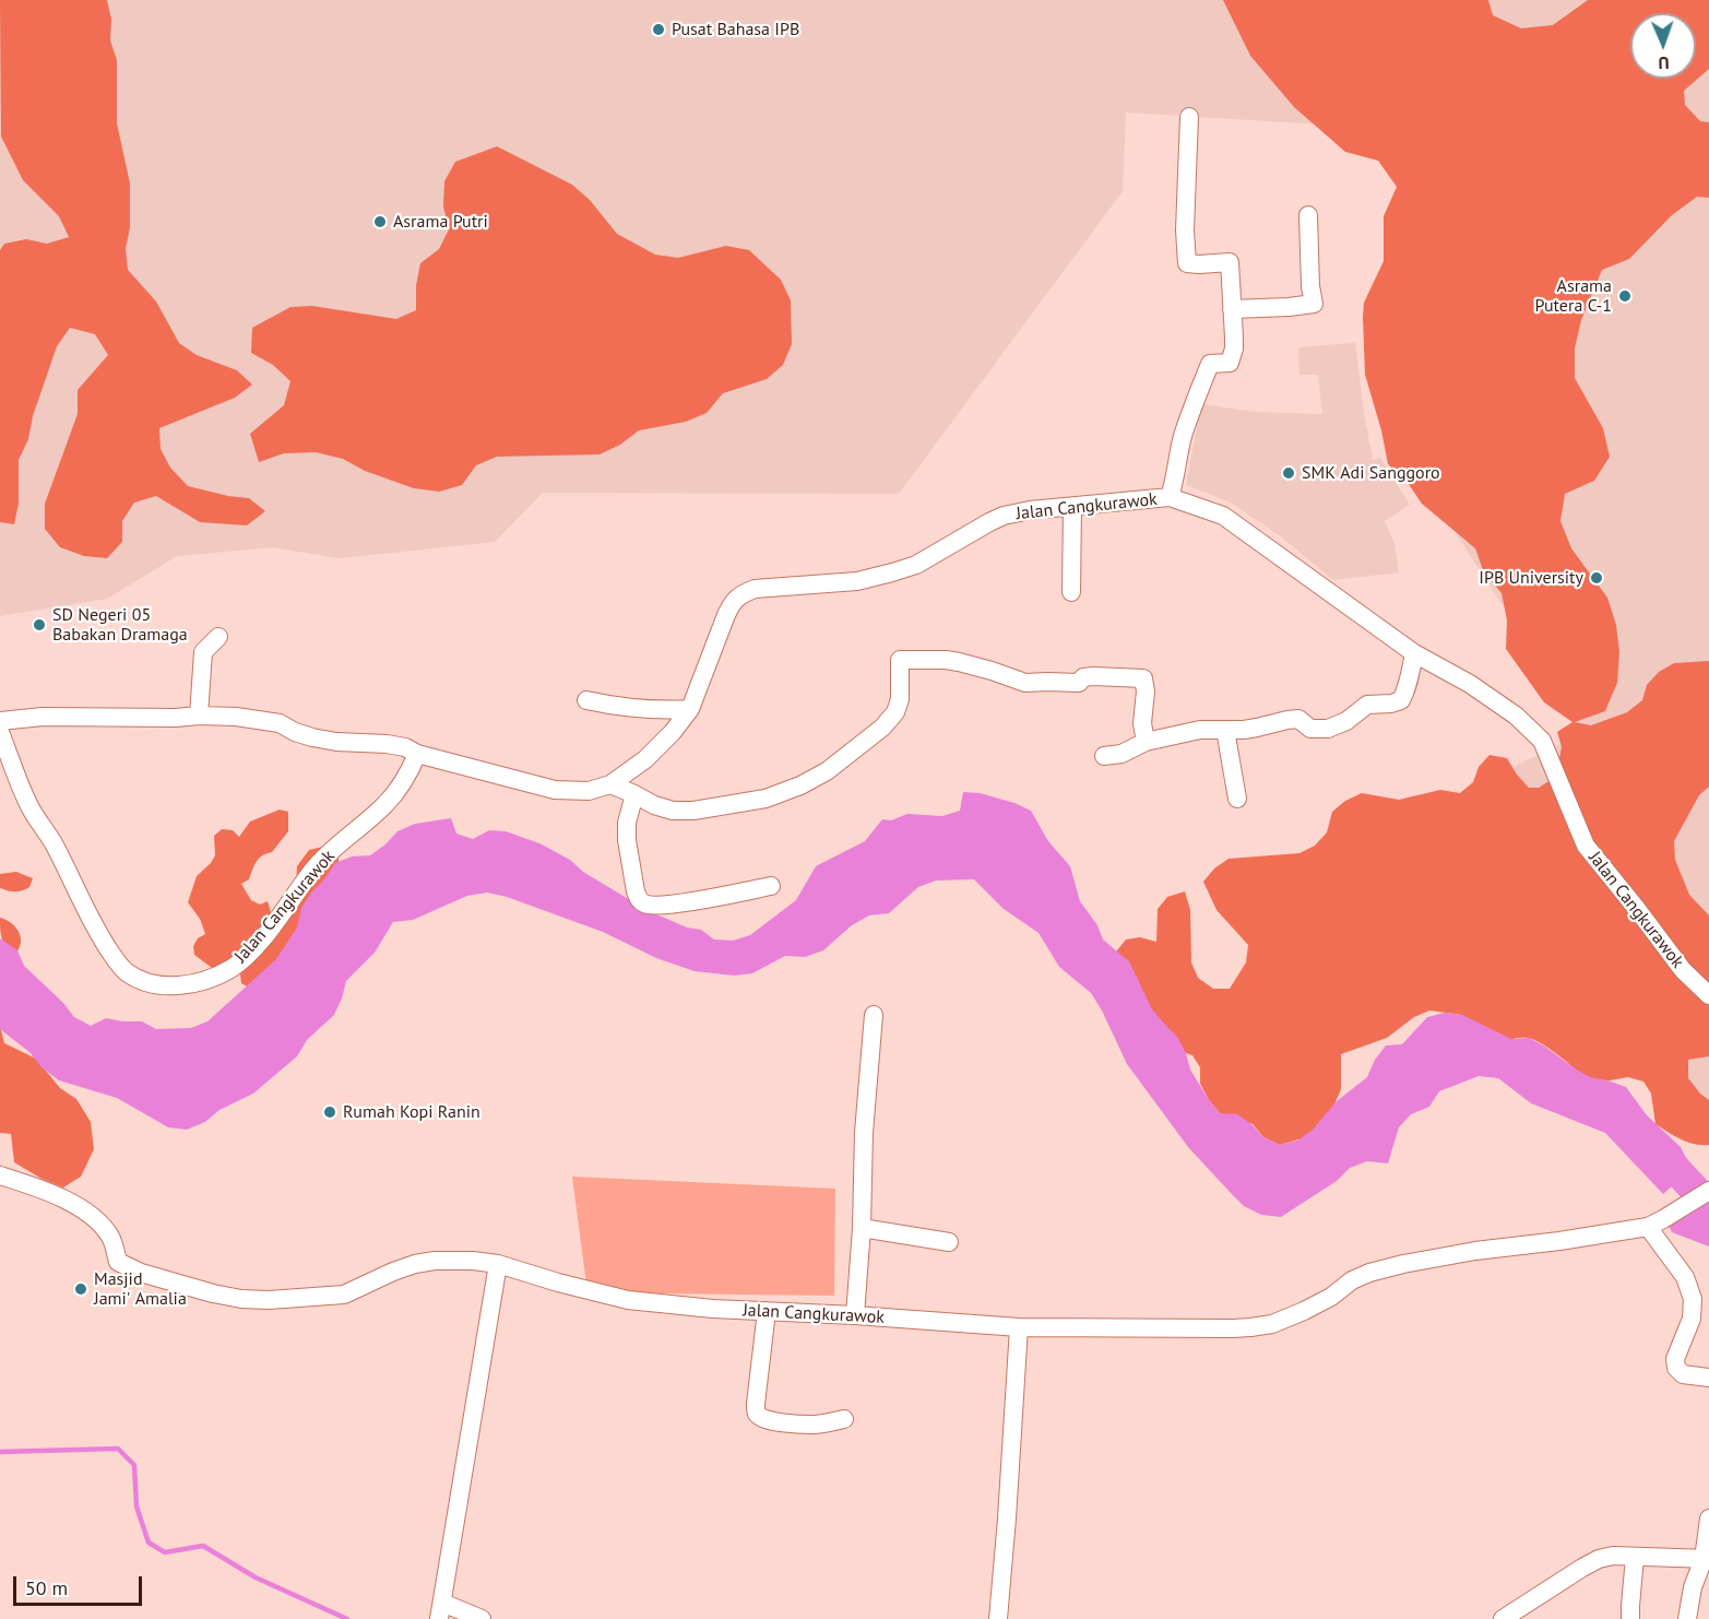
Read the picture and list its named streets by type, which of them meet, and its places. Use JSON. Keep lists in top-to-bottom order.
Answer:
{
  "streets": {
    "street": ["Jalan Cangkurawok"]
  },
  "places": [
    "Pusat Bahasa IPB",
    "Asrama Putri",
    "Asrama Putera C-1",
    "SMK Adi Sanggoro",
    "IPB University",
    "SD Negeri 05 Babakan Dramaga",
    "Rumah Kopi Ranin",
    "Masjid Jami' Amalia"
  ],
  "scale_bar": "50 m",
  "north": "bottom"
}
